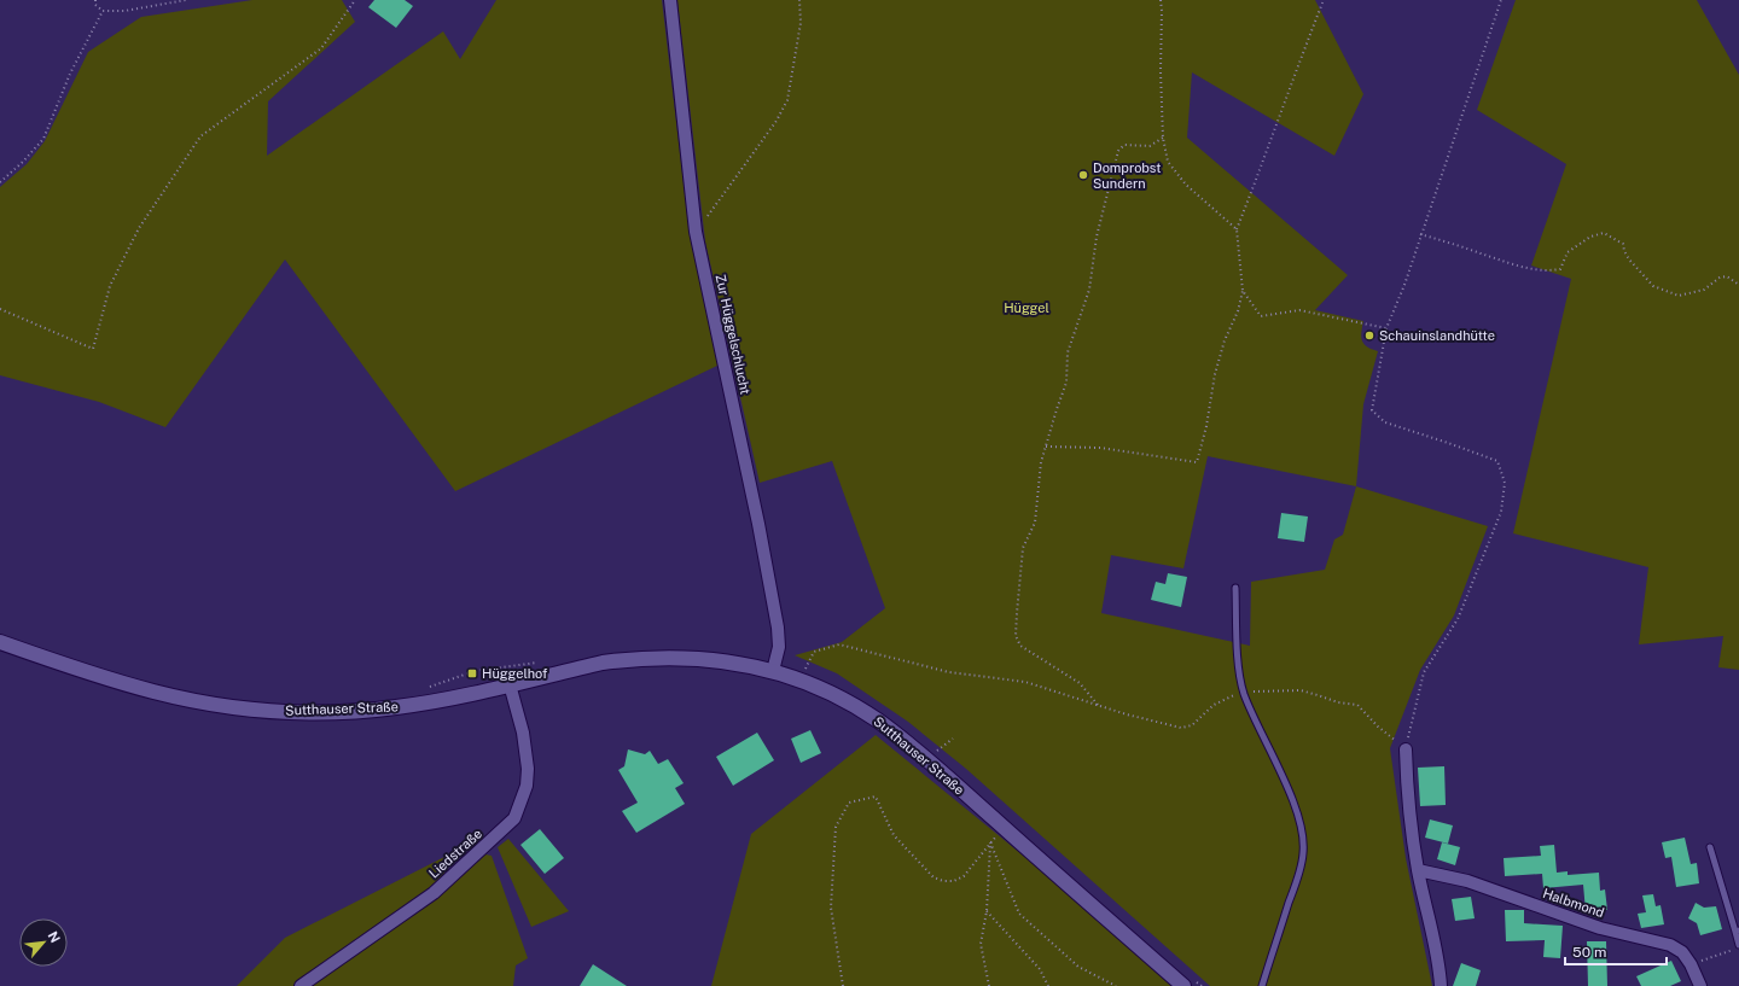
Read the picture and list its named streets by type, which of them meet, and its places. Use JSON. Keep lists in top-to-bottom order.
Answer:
{
  "streets": {
    "street": [
      "Zur Hüggelschlucht",
      "Sutthauser Straße",
      "Liedstraße",
      "Halbmond"
    ]
  },
  "crossings": [
    ["Zur Hüggelschlucht", "Sutthauser Straße"],
    ["Sutthauser Straße", "Liedstraße"]
  ],
  "parks": ["Hüggel"],
  "places": {
    "other": ["Domprobst Sundern", "Schauinslandhütte"],
    "transit": ["Hüggelhof"]
  },
  "scale_bar": "50 m",
  "north": "top right"
}
